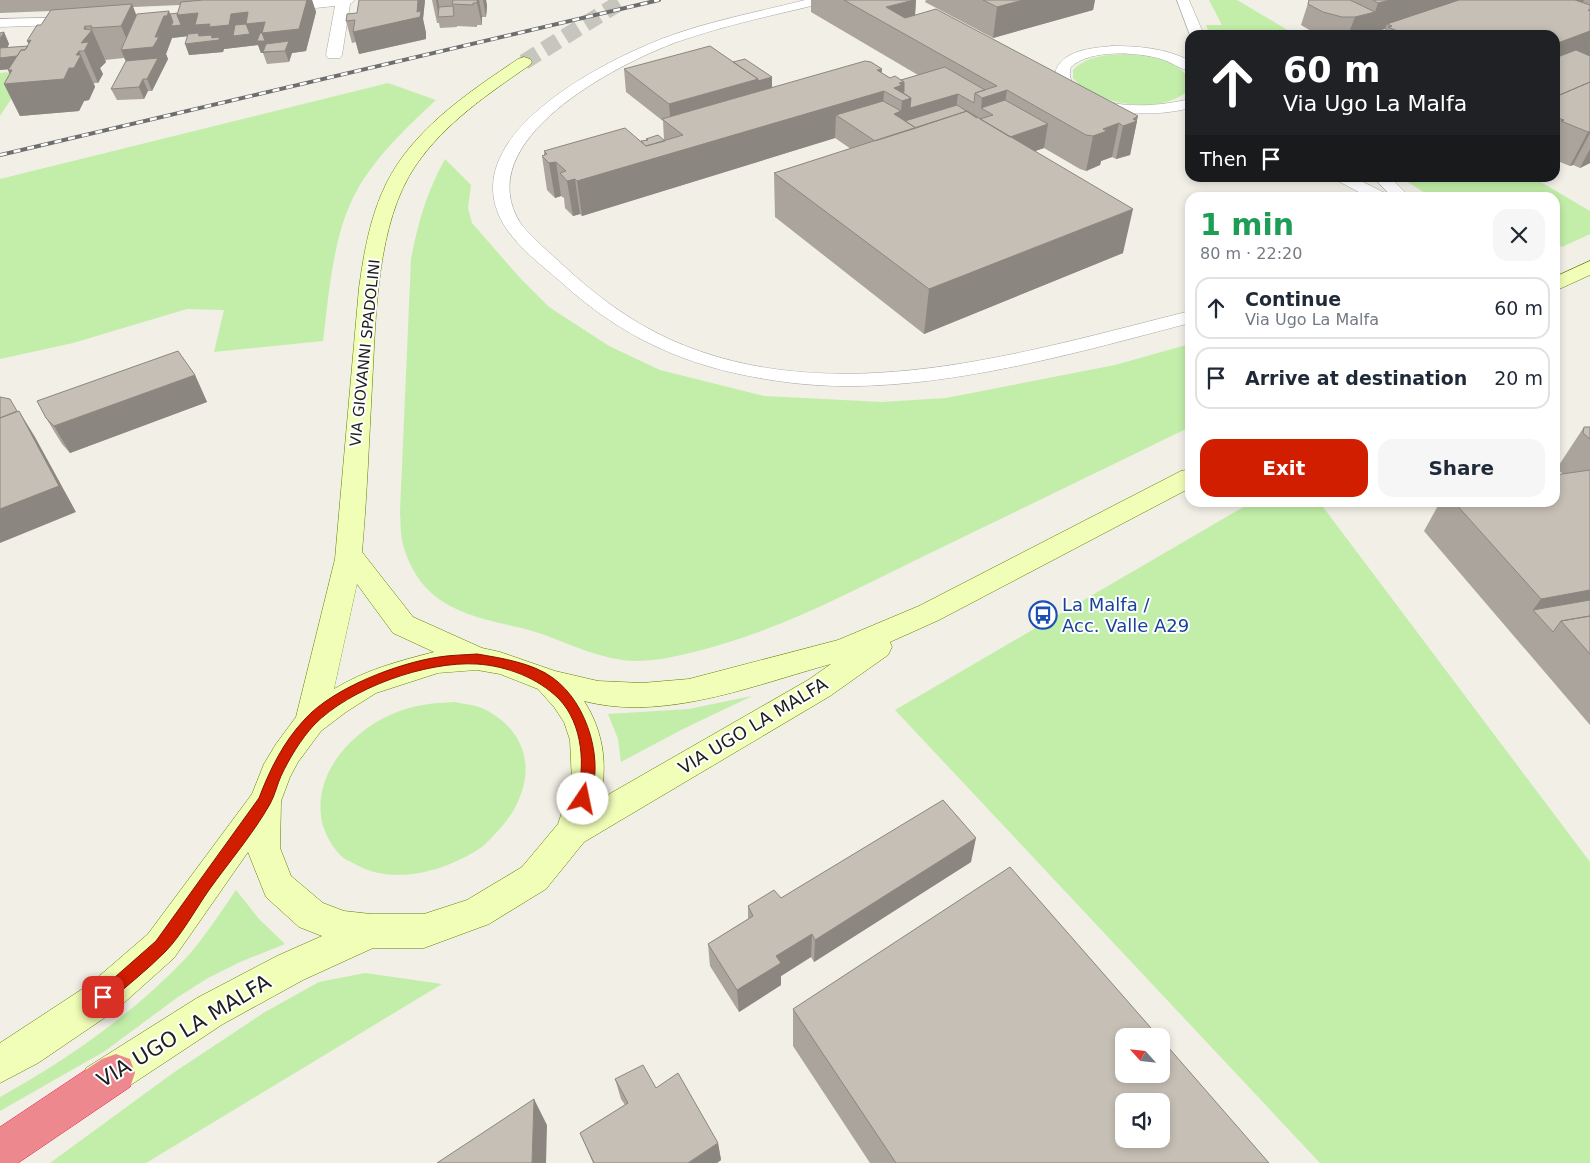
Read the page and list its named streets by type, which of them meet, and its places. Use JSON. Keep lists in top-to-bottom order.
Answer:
{
  "streets": {
    "street": ["VIA GIOVANNI SPADOLINI", "VIA UGO LA MALFA"]
  },
  "places": {
    "bus stop": ["La Malfa / Acc. Valle A29"]
  },
  "north": "top left",
  "page": {
    "turn": ["60 m", "Via Ugo La Malfa"],
    "then": "Then",
    "heading": ["1 min", "80 m · 22:20"],
    "list": [
      {
        "name": "Continue",
        "note": "Via Ugo La Malfa",
        "value": "60 m"
      },
      {
        "name": "Arrive at destination",
        "value": "20 m"
      }
    ],
    "buttons": ["Exit", "Share"]
  }
}
